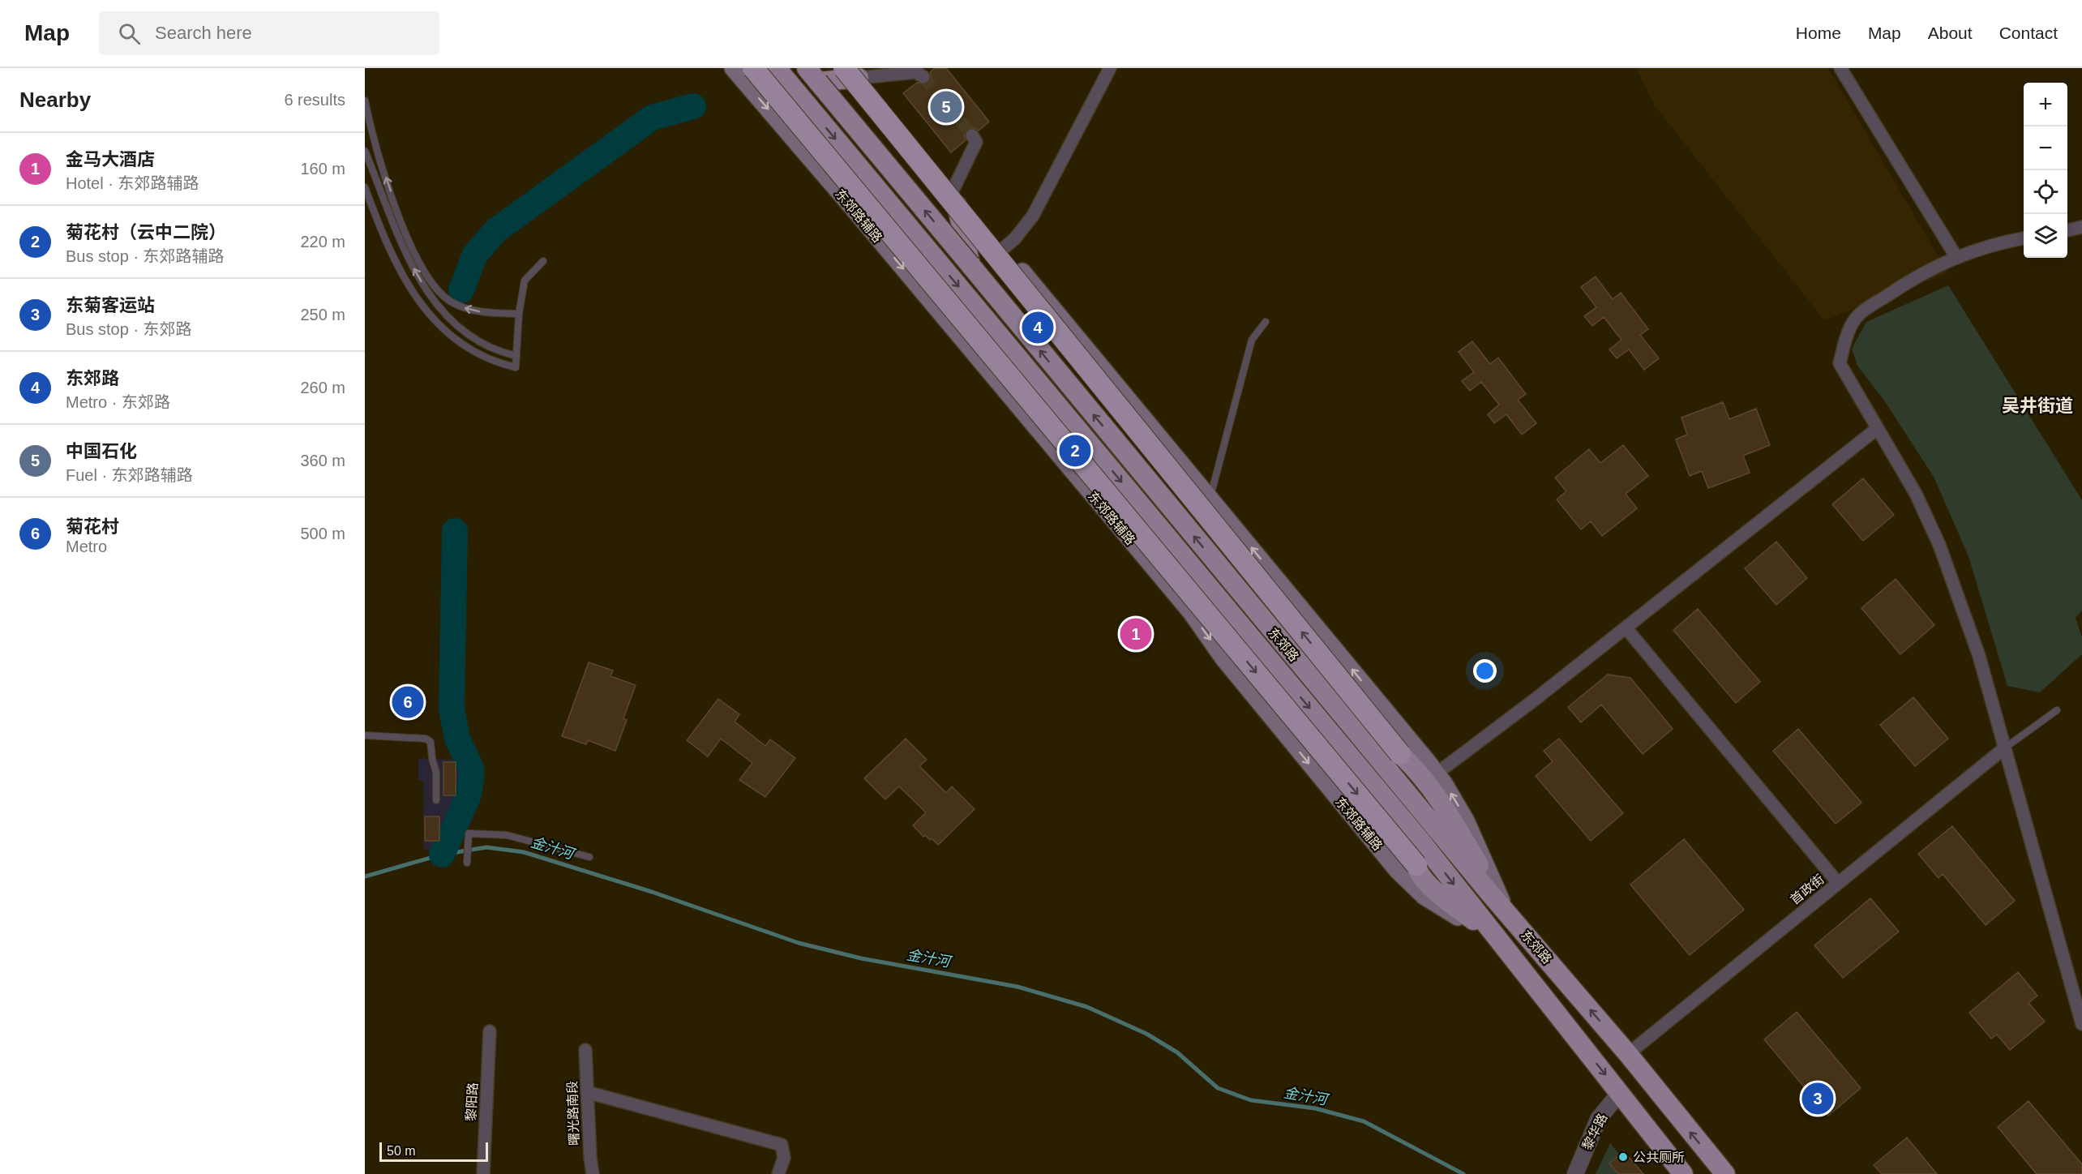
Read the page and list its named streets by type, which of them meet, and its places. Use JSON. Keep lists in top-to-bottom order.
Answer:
{
  "streets": {
    "main road": ["东郊路辅路", "东郊路"],
    "street": [
      "首政街",
      "黎阳路",
      "曙光路南段",
      "黎华路"
    ]
  },
  "crossings": [
    ["东郊路辅路", "东郊路"],
    ["东郊路", "首政街"],
    ["东郊路", "黎华路"]
  ],
  "districts": ["吴井街道"],
  "water": ["金汁河"],
  "places": ["公共厕所"],
  "scale_bar": "50 m",
  "page": {
    "header": "Map",
    "search": "Search here",
    "nav": [
      "Home",
      "Map",
      "About",
      "Contact"
    ],
    "heading": ["Nearby", "6 results"],
    "map_buttons": ["+", "−"],
    "pins": [
      "5",
      "4",
      "2",
      "1",
      "6",
      "3"
    ],
    "list": [
      {
        "mark": "1",
        "name": "金马大酒店",
        "note": "Hotel · 东郊路辅路",
        "value": "160 m"
      },
      {
        "mark": "2",
        "name": "菊花村（云中二院）",
        "note": "Bus stop · 东郊路辅路",
        "value": "220 m"
      },
      {
        "mark": "3",
        "name": "东菊客运站",
        "note": "Bus stop · 东郊路",
        "value": "250 m"
      },
      {
        "mark": "4",
        "name": "东郊路",
        "note": "Metro · 东郊路",
        "value": "260 m"
      },
      {
        "mark": "5",
        "name": "中国石化",
        "note": "Fuel · 东郊路辅路",
        "value": "360 m"
      },
      {
        "mark": "6",
        "name": "菊花村",
        "note": "Metro",
        "value": "500 m"
      }
    ],
    "scale": "50 m"
  }
}
